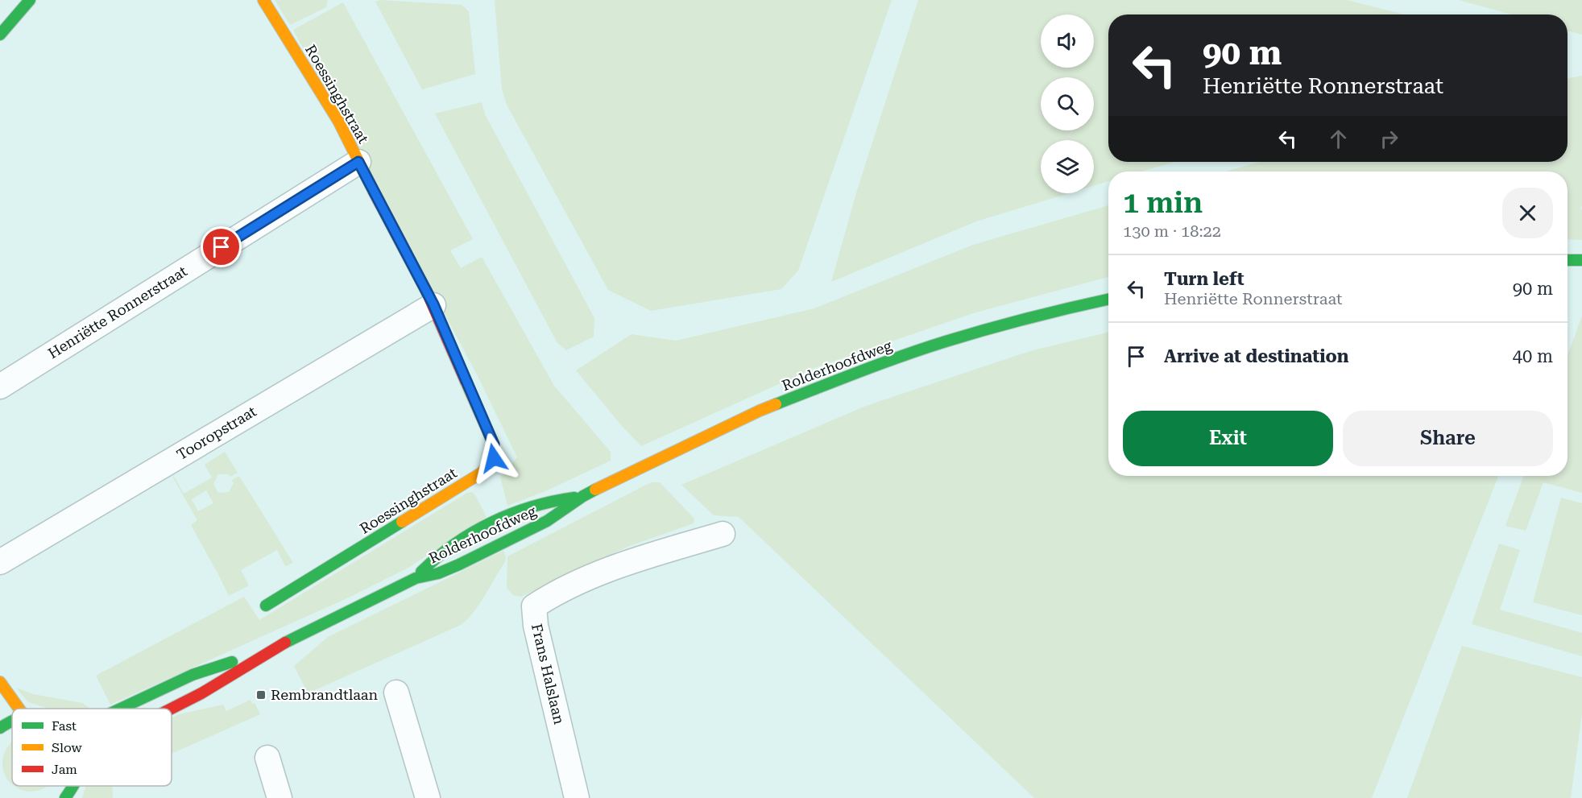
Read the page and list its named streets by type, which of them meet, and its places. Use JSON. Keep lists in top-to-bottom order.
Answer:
{
  "streets": {
    "main road": ["Roessinghstraat", "Rolderhoofdweg"],
    "street": ["Henriëtte Ronnerstraat", "Tooropstraat", "Frans Halslaan"]
  },
  "crossings": [
    ["Roessinghstraat", "Henriëtte Ronnerstraat"],
    ["Roessinghstraat", "Tooropstraat"]
  ],
  "places": {
    "transit": ["Rembrandtlaan"]
  },
  "legend": ["Fast", "Slow", "Jam"],
  "page": {
    "turn": ["90 m", "Henriëtte Ronnerstraat"],
    "heading": ["1 min", "130 m · 18:22"],
    "list": [
      {
        "name": "Turn left",
        "note": "Henriëtte Ronnerstraat",
        "value": "90 m"
      },
      {
        "name": "Arrive at destination",
        "value": "40 m"
      }
    ],
    "buttons": ["Exit", "Share"]
  }
}
